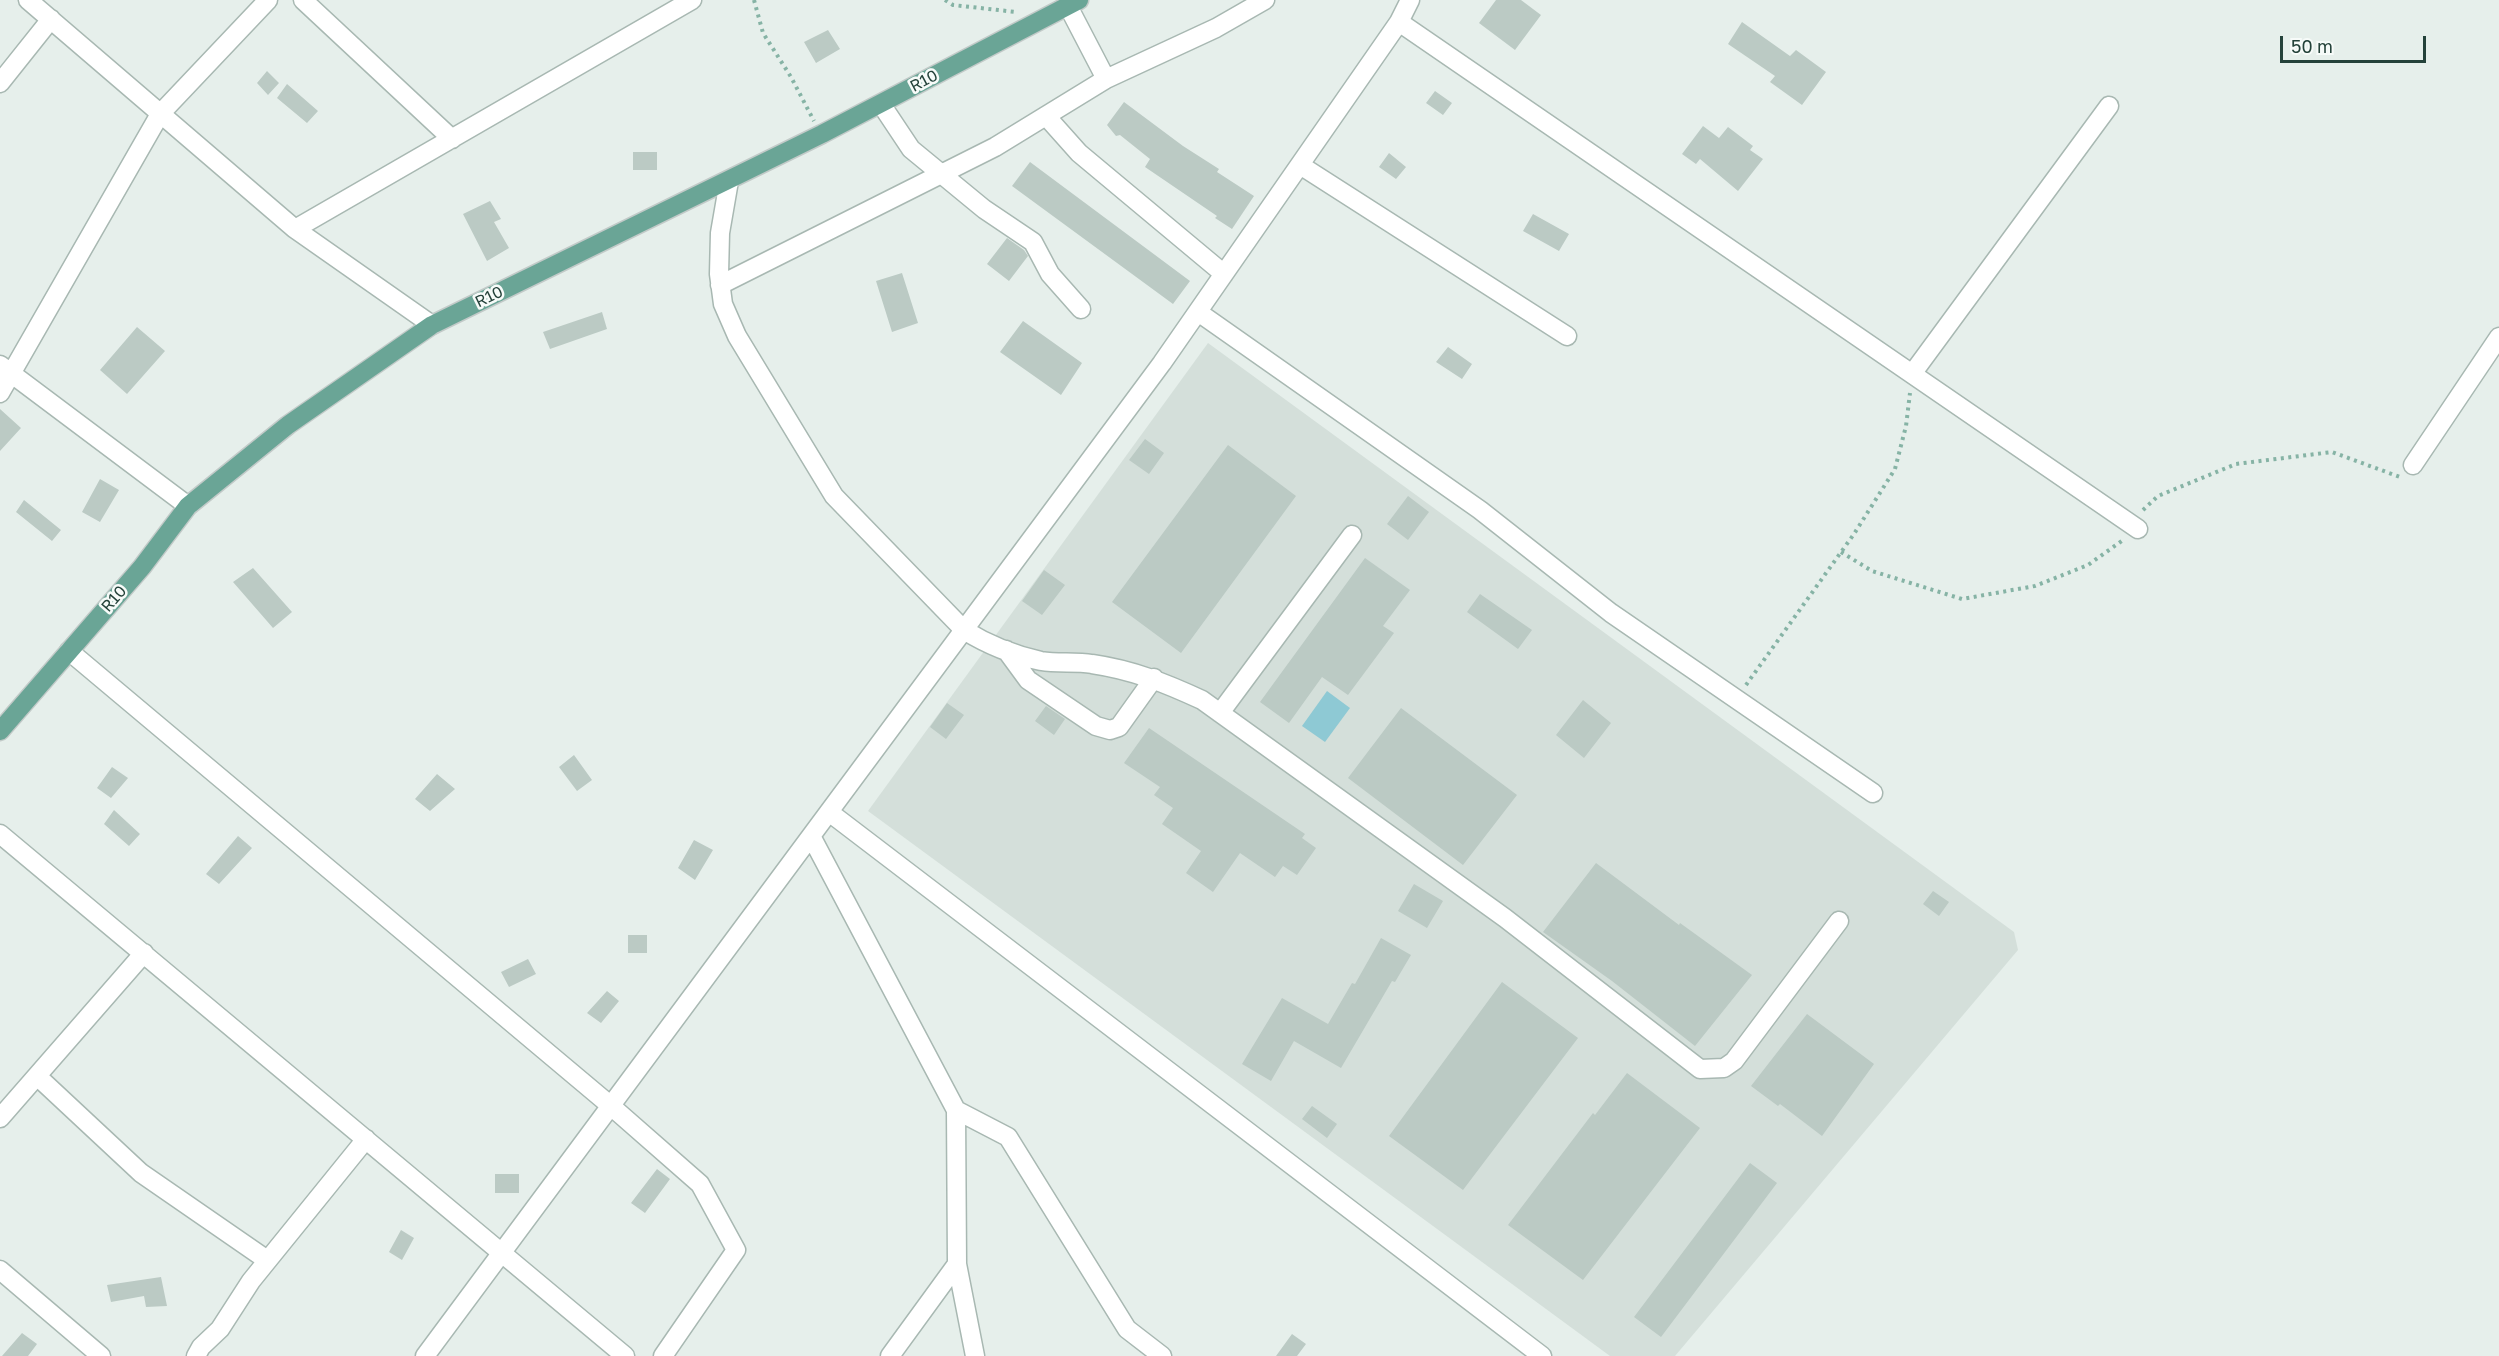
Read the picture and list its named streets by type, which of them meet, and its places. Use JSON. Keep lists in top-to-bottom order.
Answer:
{
  "streets": {
    "main road": ["R10"]
  },
  "scale_bar": "50 m"
}
